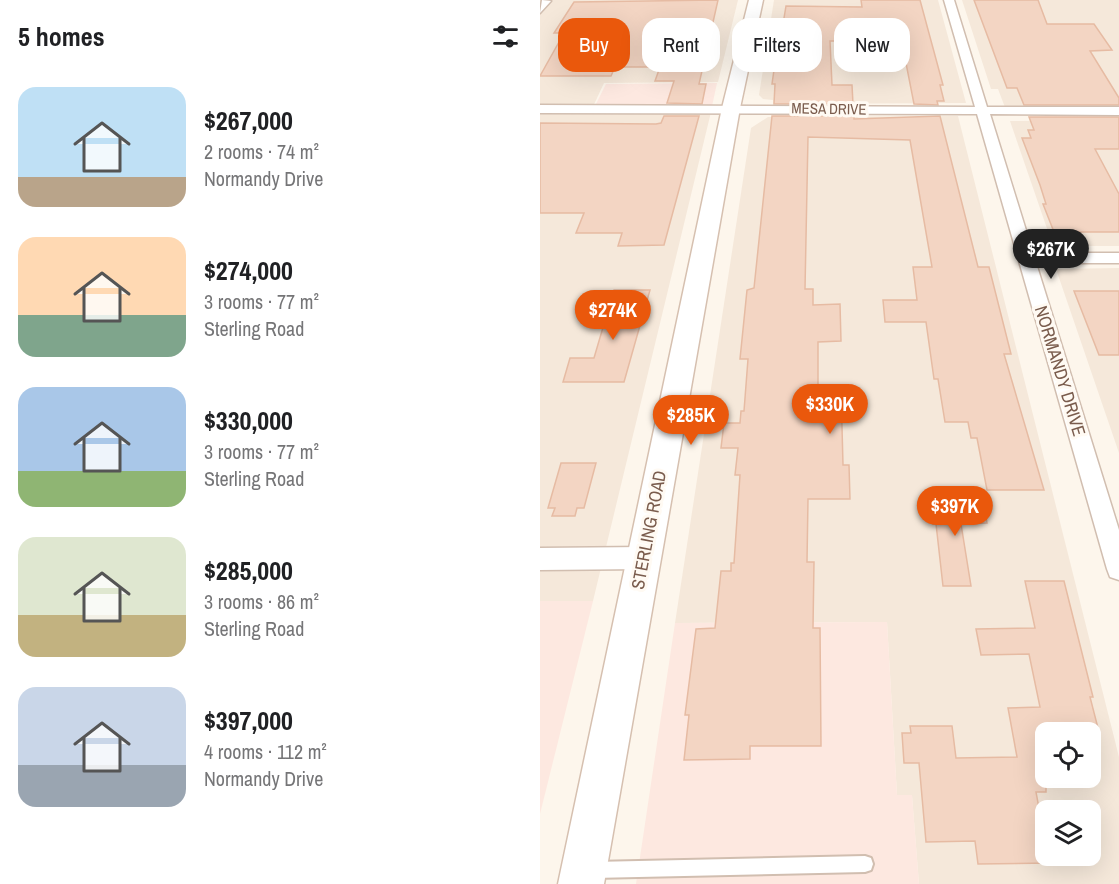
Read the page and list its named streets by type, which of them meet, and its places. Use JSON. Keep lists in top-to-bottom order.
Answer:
{
  "streets": {
    "street": ["MESA DRIVE", "NORMANDY DRIVE", "STERLING ROAD"]
  },
  "crossings": [
    ["MESA DRIVE", "NORMANDY DRIVE"],
    ["MESA DRIVE", "STERLING ROAD"]
  ],
  "page": {
    "heading": "5 homes",
    "chip": [
      "Buy",
      "Rent",
      "Filters",
      "New"
    ],
    "list": [
      {
        "name": "$267,000",
        "note": "2 rooms · 74 m² · Normandy Drive"
      },
      {
        "name": "$274,000",
        "note": "3 rooms · 77 m² · Sterling Road"
      },
      {
        "name": "$330,000",
        "note": "3 rooms · 77 m² · Sterling Road"
      },
      {
        "name": "$285,000",
        "note": "3 rooms · 86 m² · Sterling Road"
      },
      {
        "name": "$397,000",
        "note": "4 rooms · 112 m² · Normandy Drive"
      }
    ],
    "price": [
      "$267K",
      "$274K",
      "$330K",
      "$285K",
      "$397K"
    ]
  }
}
